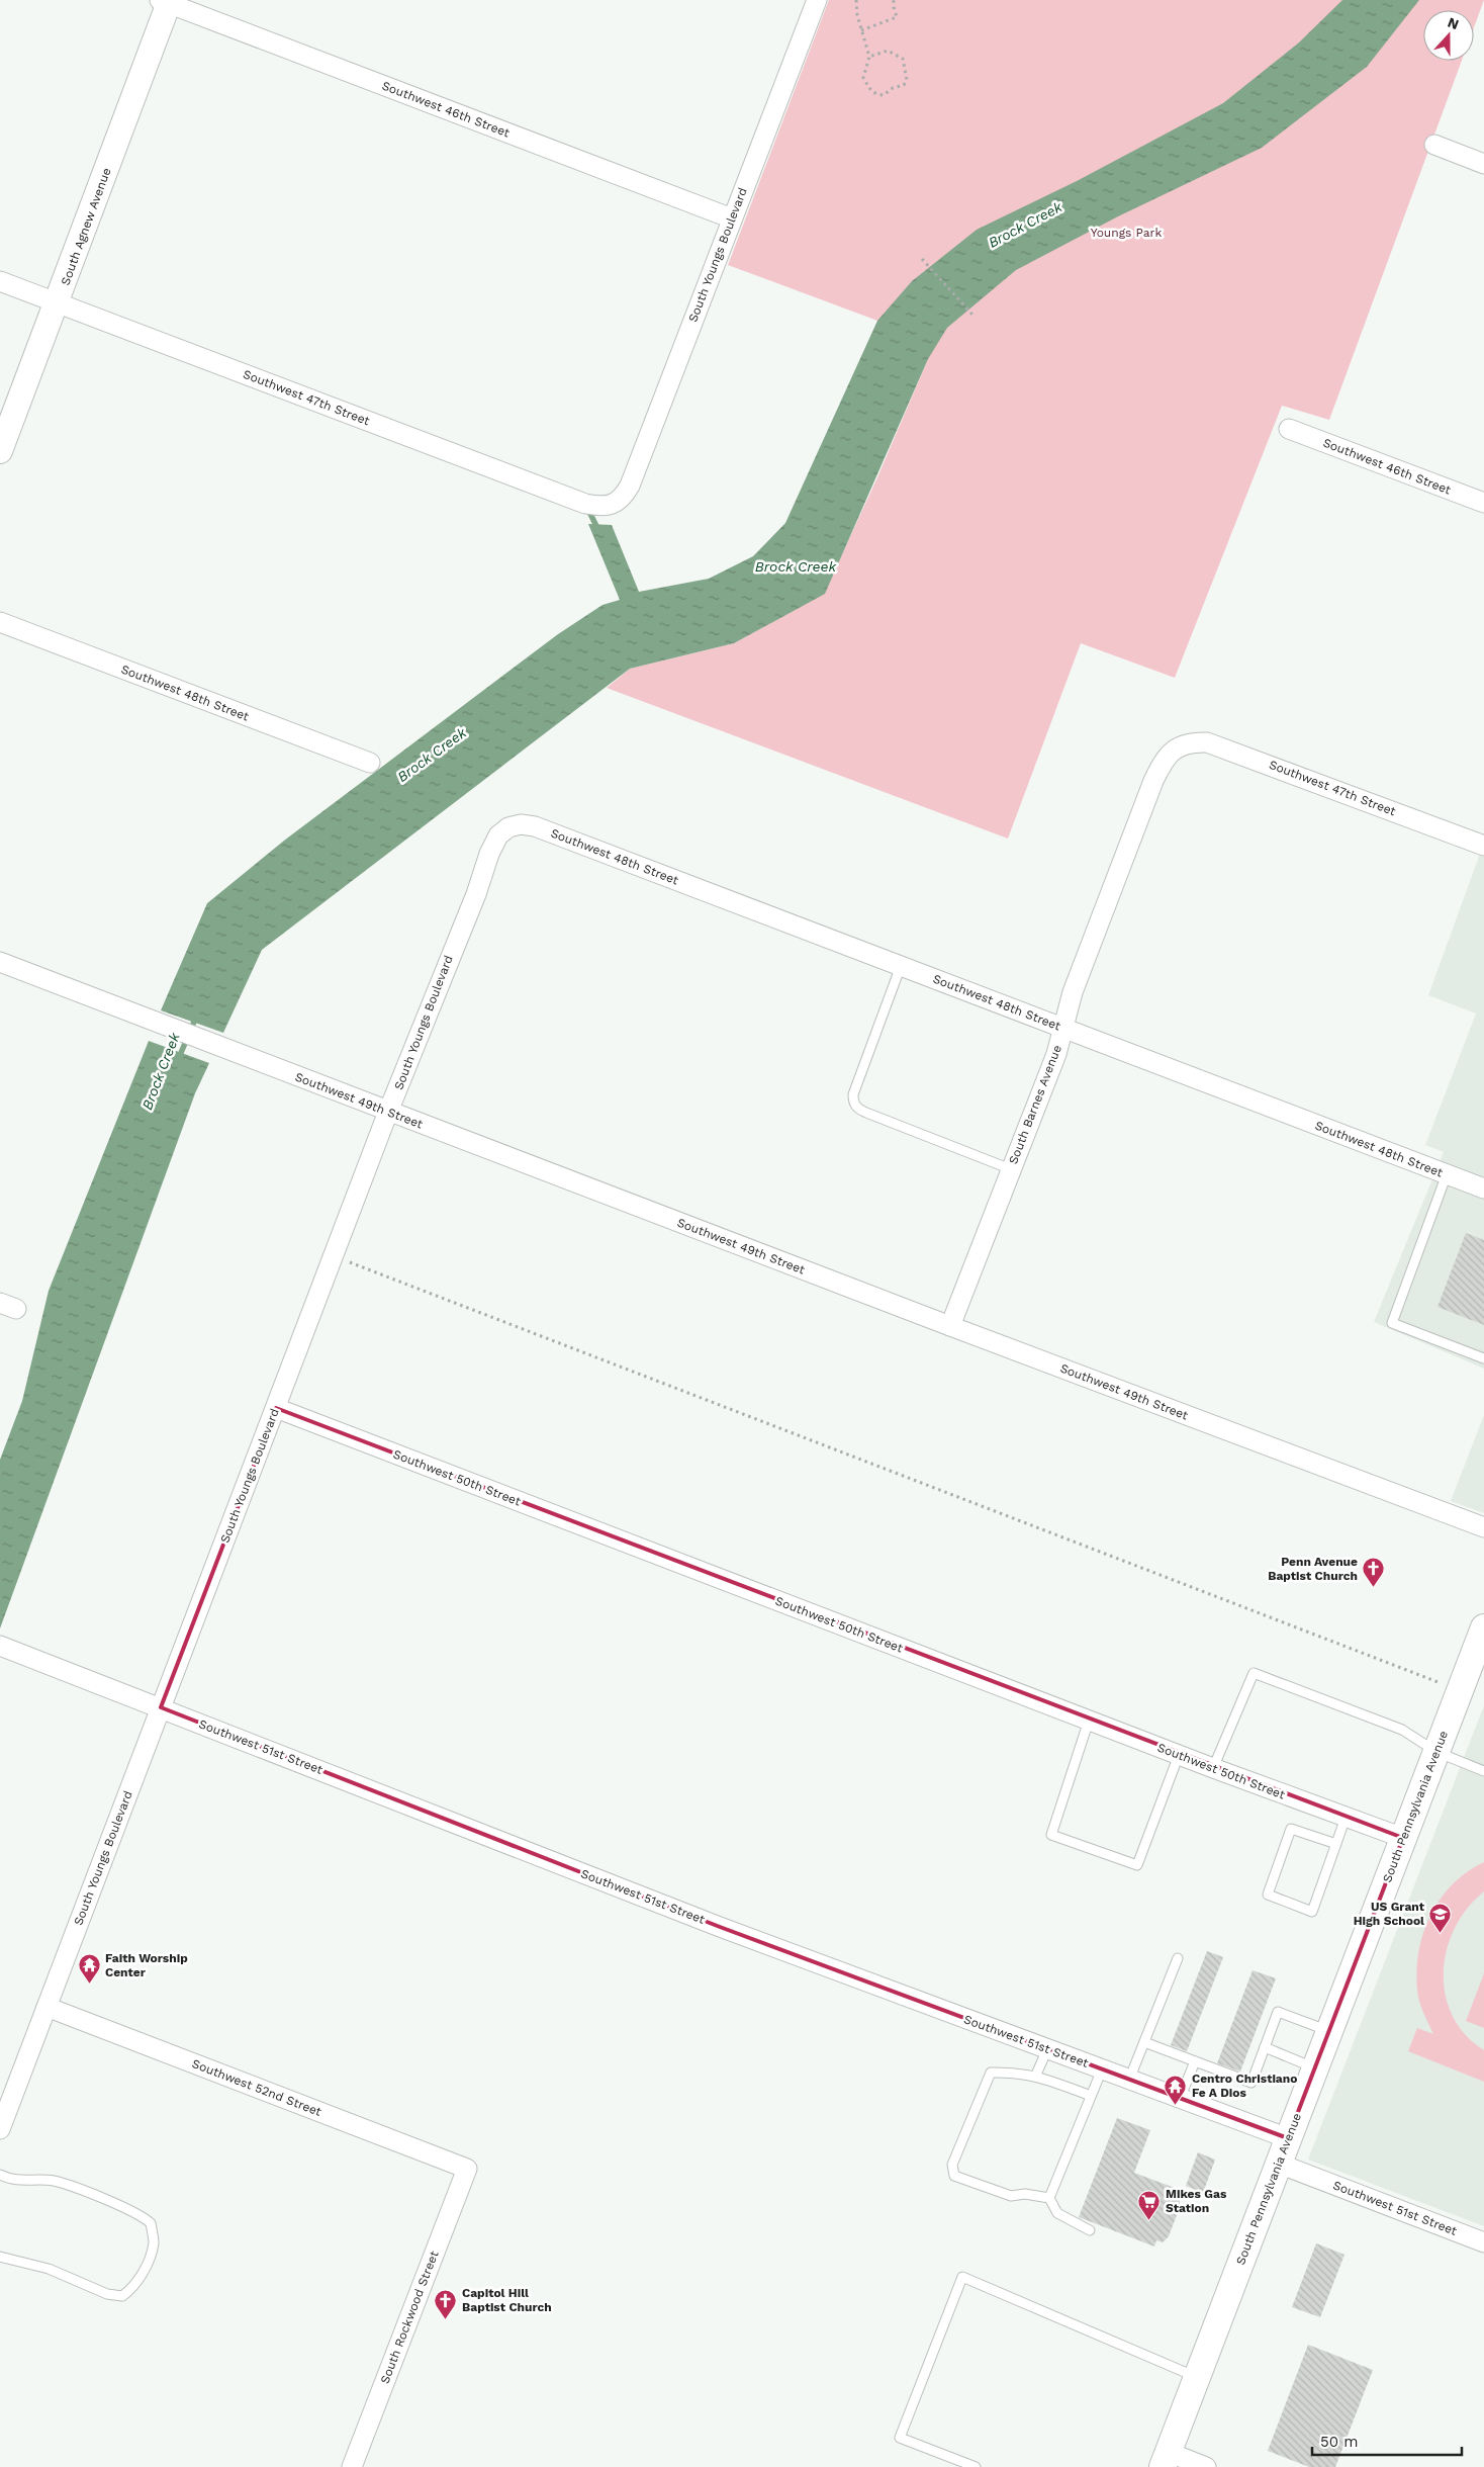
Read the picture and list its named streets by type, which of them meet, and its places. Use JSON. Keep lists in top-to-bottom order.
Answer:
{
  "streets": {
    "main road": ["South Pennsylvania Avenue"],
    "street": [
      "Southwest 46th Street",
      "South Agnew Avenue",
      "South Youngs Boulevard",
      "Southwest 47th Street",
      "Southwest 48th Street",
      "Southwest 49th Street",
      "South Barnes Avenue",
      "Southwest 50th Street",
      "Southwest 51st Street",
      "Southwest 52nd Street",
      "South Rockwood Street"
    ]
  },
  "crossings": [
    ["Southwest 46th Street", "South Agnew Avenue"],
    ["Southwest 46th Street", "South Youngs Boulevard"],
    ["South Agnew Avenue", "Southwest 47th Street"],
    ["South Youngs Boulevard", "Southwest 47th Street"],
    ["South Youngs Boulevard", "Southwest 48th Street"],
    ["South Youngs Boulevard", "Southwest 49th Street"],
    ["South Youngs Boulevard", "Southwest 50th Street"],
    ["South Youngs Boulevard", "Southwest 51st Street"],
    ["South Youngs Boulevard", "Southwest 52nd Street"],
    ["Southwest 47th Street", "South Barnes Avenue"],
    ["Southwest 48th Street", "South Barnes Avenue"],
    ["Southwest 49th Street", "South Barnes Avenue"],
    ["Southwest 50th Street", "South Pennsylvania Avenue"],
    ["Southwest 51st Street", "South Pennsylvania Avenue"],
    ["Southwest 52nd Street", "South Rockwood Street"]
  ],
  "water": ["Brock Creek"],
  "parks": ["Youngs Park"],
  "places": {
    "church": ["Penn Avenue Baptist Church", "Capitol Hill Baptist Church"],
    "school or university": ["US Grant High School"],
    "temple": ["Faith Worship Center", "Centro Christiano Fe A Dios"],
    "supermarket": ["Mikes Gas Station"]
  },
  "scale_bar": "50 m",
  "north": "top"
}
